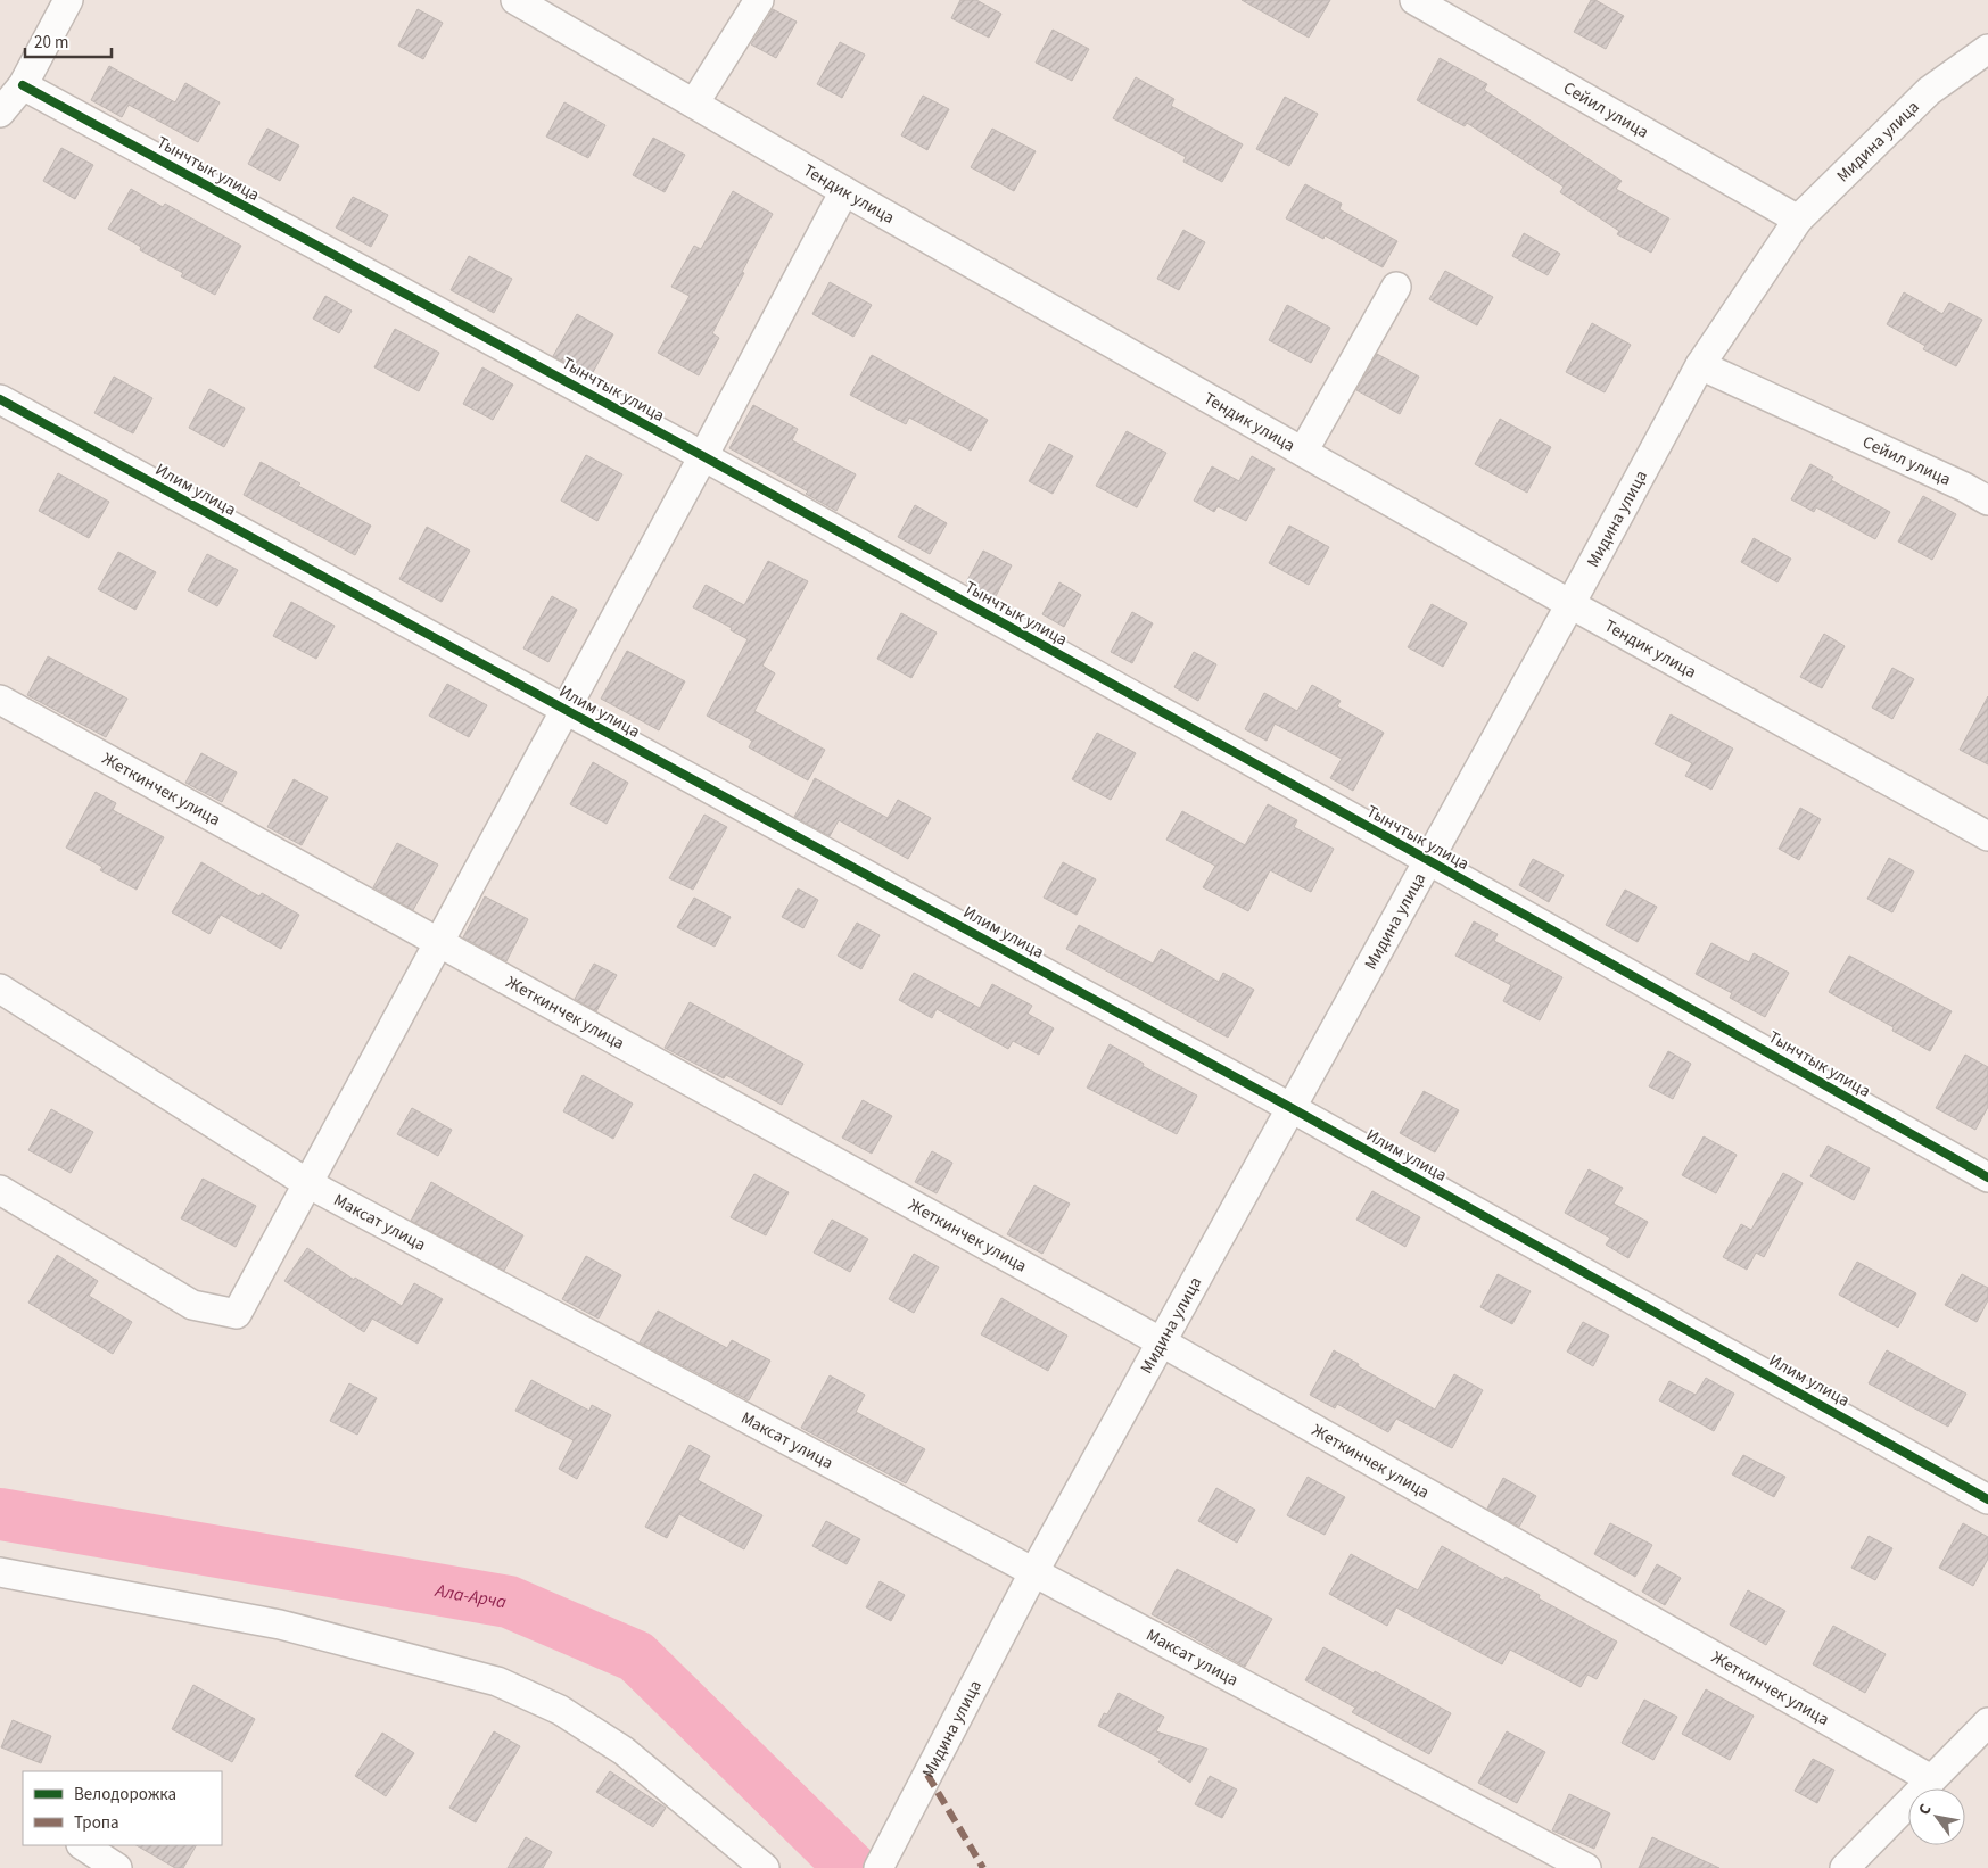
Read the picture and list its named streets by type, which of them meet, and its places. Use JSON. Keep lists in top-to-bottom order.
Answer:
{
  "streets": {
    "street": [
      "Сейил улица",
      "Мидина улица",
      "Тынчтык улица",
      "Тендик улица",
      "Илим улица",
      "Жеткинчек улица",
      "Максат улица"
    ]
  },
  "crossings": [
    ["Сейил улица", "Мидина улица"],
    ["Мидина улица", "Тынчтык улица"],
    ["Мидина улица", "Тендик улица"],
    ["Мидина улица", "Илим улица"],
    ["Мидина улица", "Жеткинчек улица"],
    ["Мидина улица", "Максат улица"]
  ],
  "water": ["Ала-Арча"],
  "legend": ["Велодорожка", "Тропа"],
  "scale_bar": "20 m",
  "north": "top left"
}
